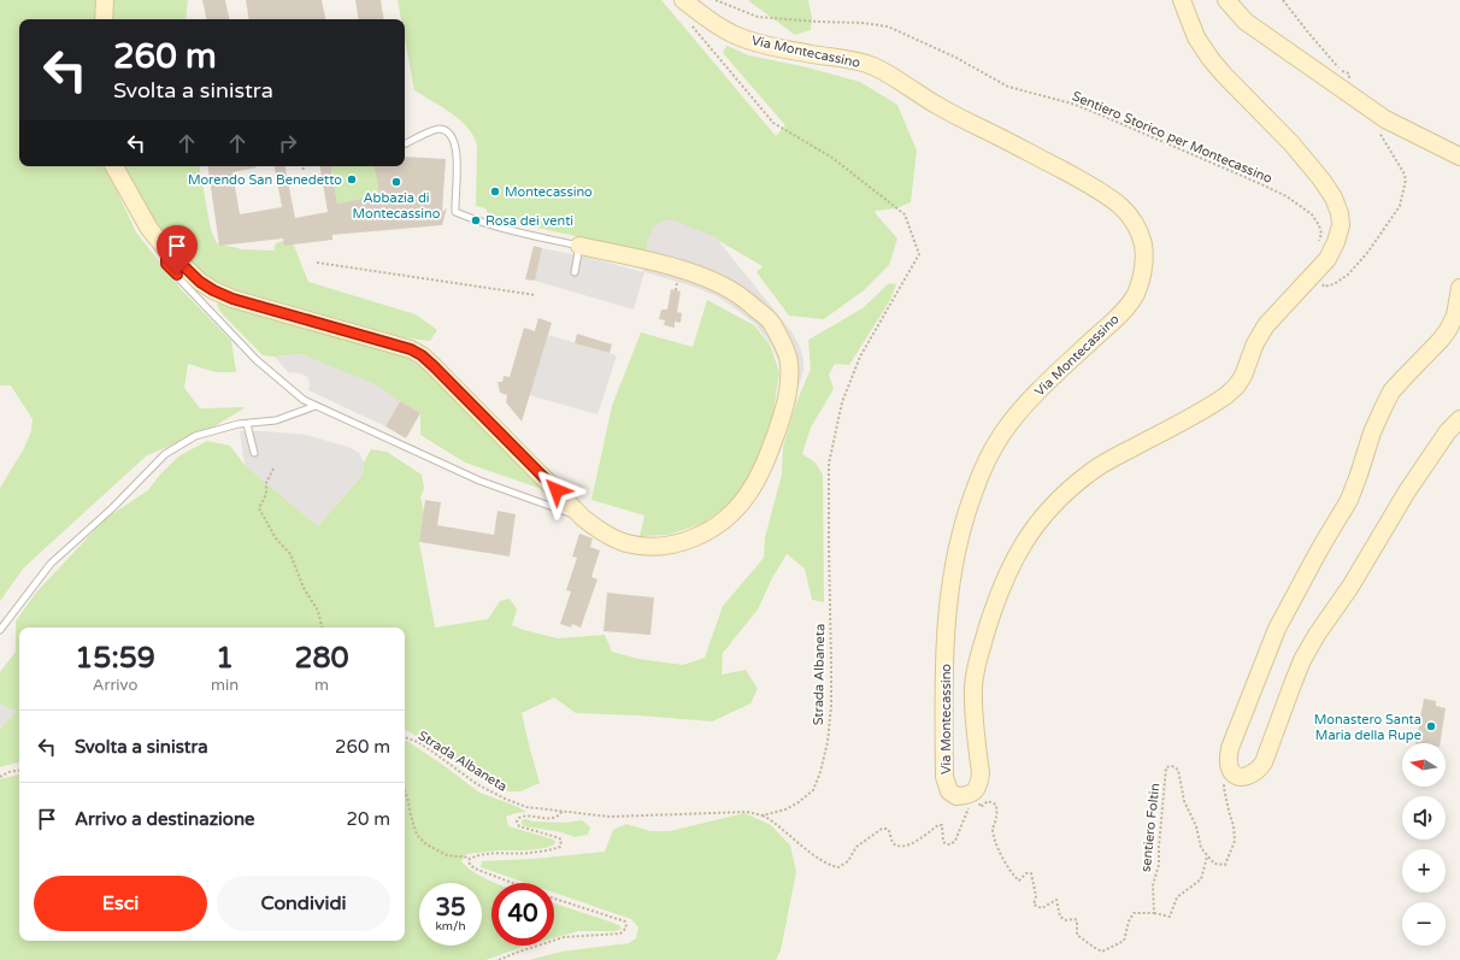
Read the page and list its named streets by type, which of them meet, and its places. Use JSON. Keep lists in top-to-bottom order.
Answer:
{
  "streets": {
    "street": ["Via Montecassino"],
    "path": ["Sentiero Storico per Montecassino", "Strada Albaneta", "sentiero Foltin"]
  },
  "crossings": [
    ["Via Montecassino", "Strada Albaneta"]
  ],
  "places": [
    "Morendo San Benedetto",
    "Abbazia di Montecassino",
    "Montecassino",
    "Rosa dei venti",
    "Monastero Santa Maria della Rupe"
  ],
  "north": "left",
  "page": {
    "turn": ["260 m", "Svolta a sinistra"],
    "eta": [
      "15:59",
      "Arrivo",
      "1",
      "min",
      "280",
      "m"
    ],
    "list": [
      {
        "name": "Svolta a sinistra",
        "value": "260 m"
      },
      {
        "name": "Arrivo a destinazione",
        "value": "20 m"
      }
    ],
    "map_buttons": ["+", "−"],
    "buttons": ["Esci", "Condividi"],
    "speed": "35 km/h",
    "limit": "40"
  }
}
